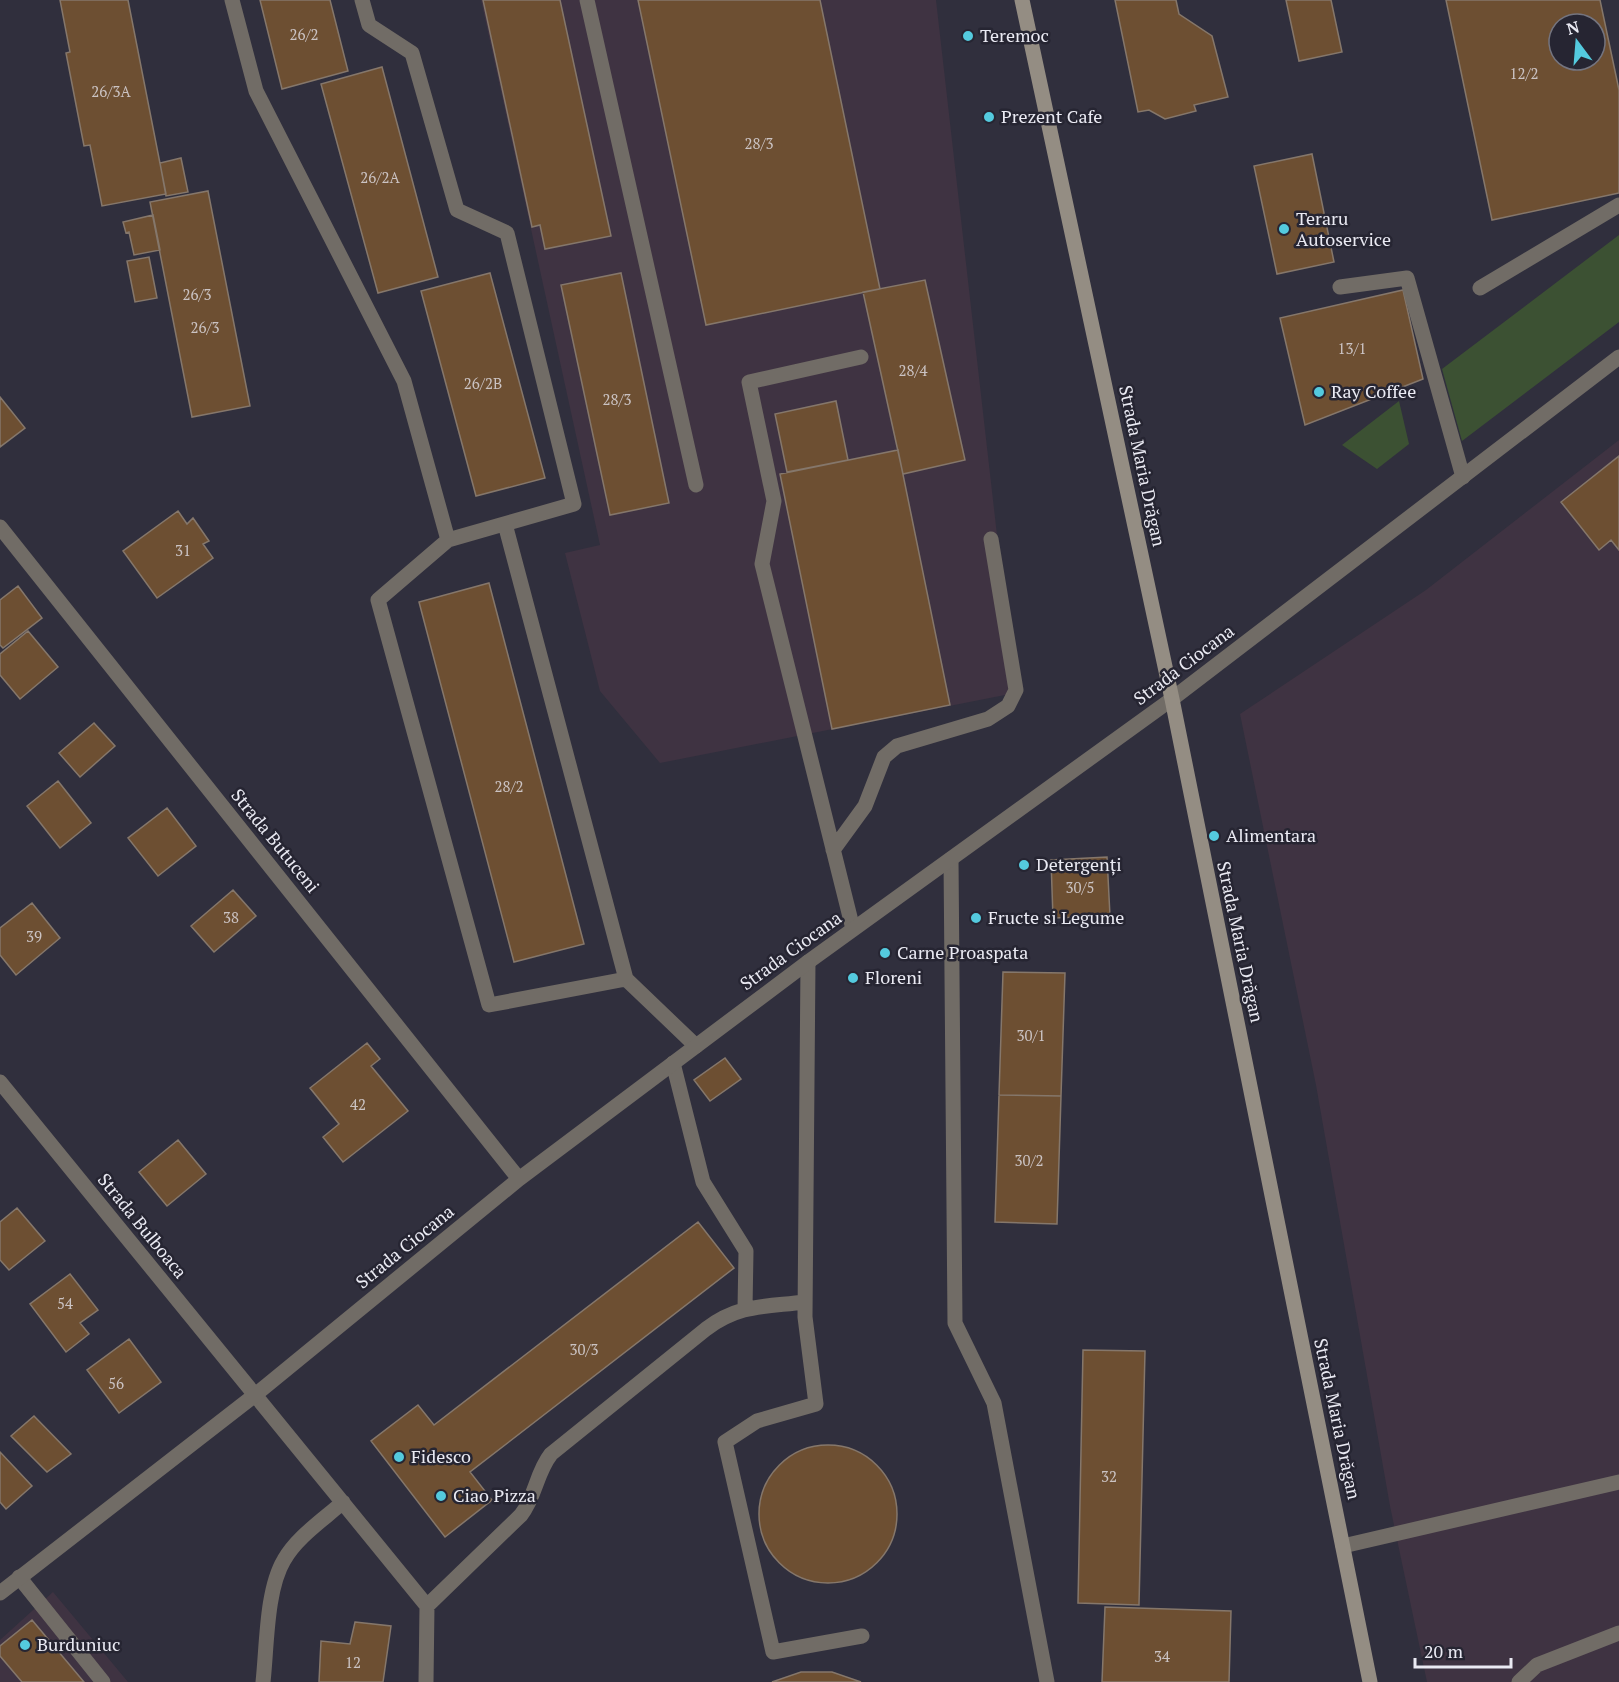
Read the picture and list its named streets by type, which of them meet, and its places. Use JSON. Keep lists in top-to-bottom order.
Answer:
{
  "streets": {
    "main road": ["Strada Maria Drăgan"],
    "street": ["Strada Ciocana", "Strada Butuceni", "Strada Bulboaca"]
  },
  "crossings": [
    ["Strada Maria Drăgan", "Strada Ciocana"],
    ["Strada Ciocana", "Strada Butuceni"],
    ["Strada Ciocana", "Strada Bulboaca"]
  ],
  "places": [
    "Teremoc",
    "Prezent Cafe",
    "Teraru Autoservice",
    "Ray Coffee",
    "Alimentara",
    "Detergenți",
    "Fructe si Legume",
    "Carne Proaspata",
    "Floreni",
    "Fidesco",
    "Ciao Pizza",
    "Burduniuc"
  ],
  "house_numbers": [
    "26/2",
    "12/2",
    "26/3A",
    "28/3",
    "26/2A",
    "26/3",
    "26/3",
    "13/1",
    "28/4",
    "26/2B",
    "28/3",
    "31",
    "28/2",
    "30/5",
    "38",
    "39",
    "30/1",
    "42",
    "30/2",
    "54",
    "30/3",
    "56",
    "32",
    "34",
    "12"
  ],
  "scale_bar": "20 m",
  "north": "top"
}
